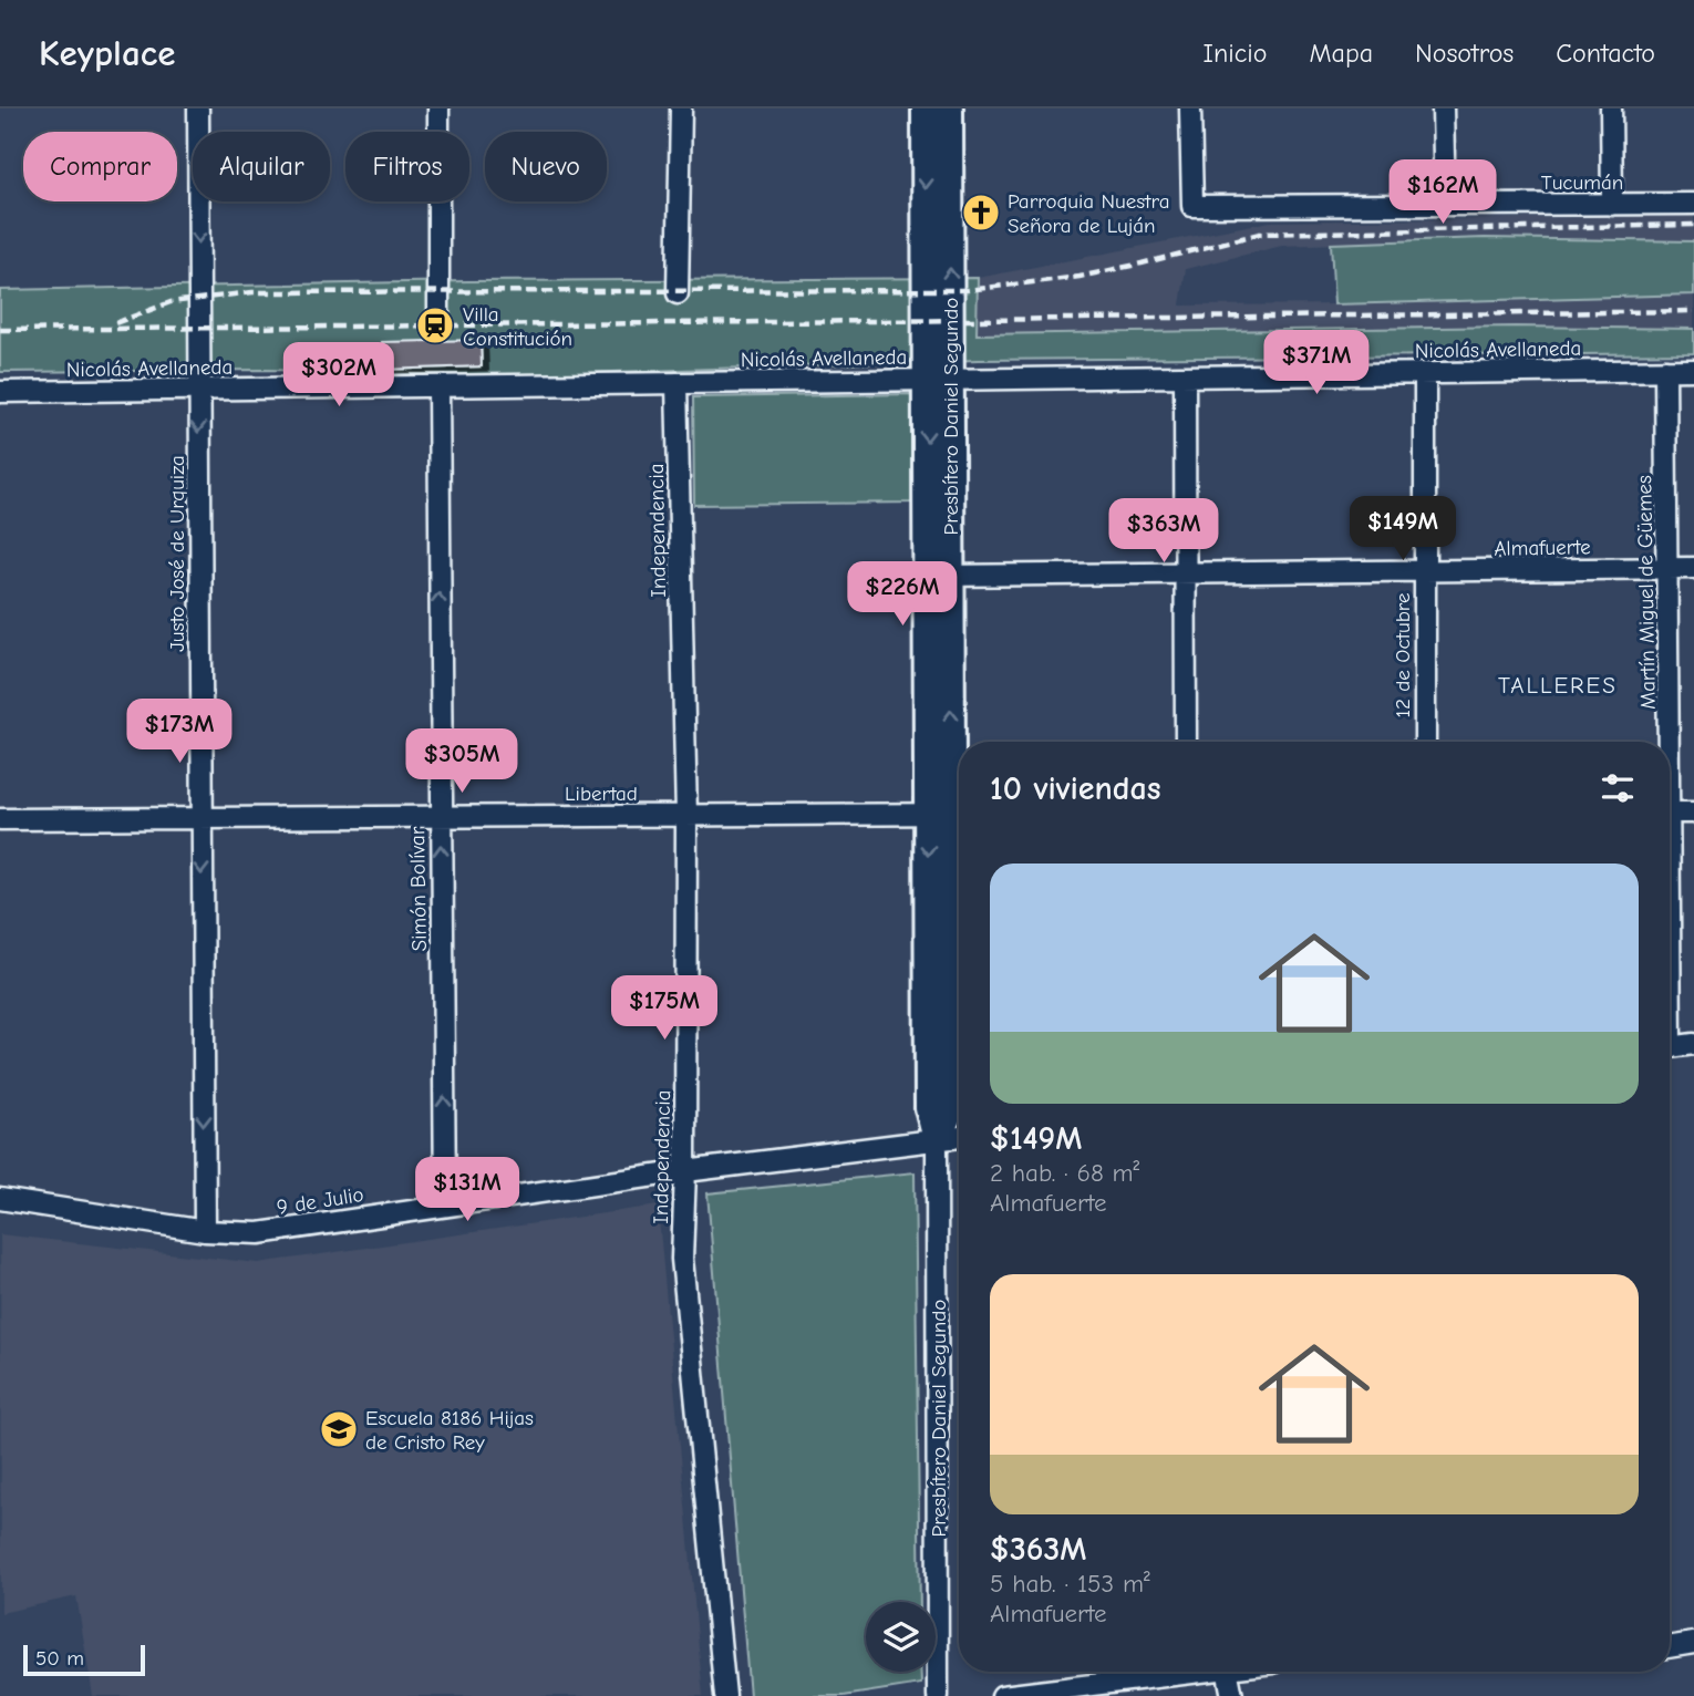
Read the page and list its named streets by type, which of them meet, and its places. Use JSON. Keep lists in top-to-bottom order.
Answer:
{
  "streets": {
    "main road": ["Presbítero Daniel Segundo"],
    "street": [
      "Tucumán",
      "Nicolás Avellaneda",
      "Independencia",
      "Almafuerte",
      "Justo José de Urquiza",
      "Martín Miguel de Güemes",
      "12 de Octubre",
      "Libertad",
      "Simón Bolívar",
      "9 de Julio"
    ]
  },
  "crossings": [
    ["Nicolás Avellaneda", "Presbítero Daniel Segundo"],
    ["Nicolás Avellaneda", "Independencia"],
    ["Nicolás Avellaneda", "Justo José de Urquiza"],
    ["Nicolás Avellaneda", "Martín Miguel de Güemes"],
    ["Nicolás Avellaneda", "12 de Octubre"],
    ["Nicolás Avellaneda", "Simón Bolívar"],
    ["Presbítero Daniel Segundo", "Almafuerte"],
    ["Presbítero Daniel Segundo", "Libertad"],
    ["Presbítero Daniel Segundo", "9 de Julio"],
    ["Independencia", "Libertad"],
    ["Independencia", "9 de Julio"],
    ["Almafuerte", "Martín Miguel de Güemes"],
    ["Almafuerte", "12 de Octubre"],
    ["Justo José de Urquiza", "Libertad"],
    ["Justo José de Urquiza", "9 de Julio"],
    ["Libertad", "Simón Bolívar"],
    ["Simón Bolívar", "9 de Julio"]
  ],
  "one_way": ["Justo José de Urquiza", "Simón Bolívar"],
  "districts": ["TALLERES"],
  "places": {
    "church": ["Parroquia Nuestra Señora de Luján"],
    "station": ["Villa Constitución"],
    "school or university": ["Escuela 8186 Hijas de Cristo Rey"]
  },
  "scale_bar": "50 m",
  "page": {
    "header": "Keyplace",
    "nav": [
      "Inicio",
      "Mapa",
      "Nosotros",
      "Contacto"
    ],
    "chip": [
      "Comprar",
      "Alquilar",
      "Filtros",
      "Nuevo"
    ],
    "price": [
      "$162M",
      "$371M",
      "$302M",
      "$149M",
      "$363M",
      "$226M",
      "$173M",
      "$305M",
      "$175M",
      "$131M"
    ],
    "heading": "10 viviendas",
    "list": [
      {
        "name": "$149M",
        "note": "2 hab. · 68 m² · Almafuerte"
      },
      {
        "name": "$363M",
        "note": "5 hab. · 153 m² · Almafuerte"
      }
    ],
    "scale": "50 m"
  }
}
